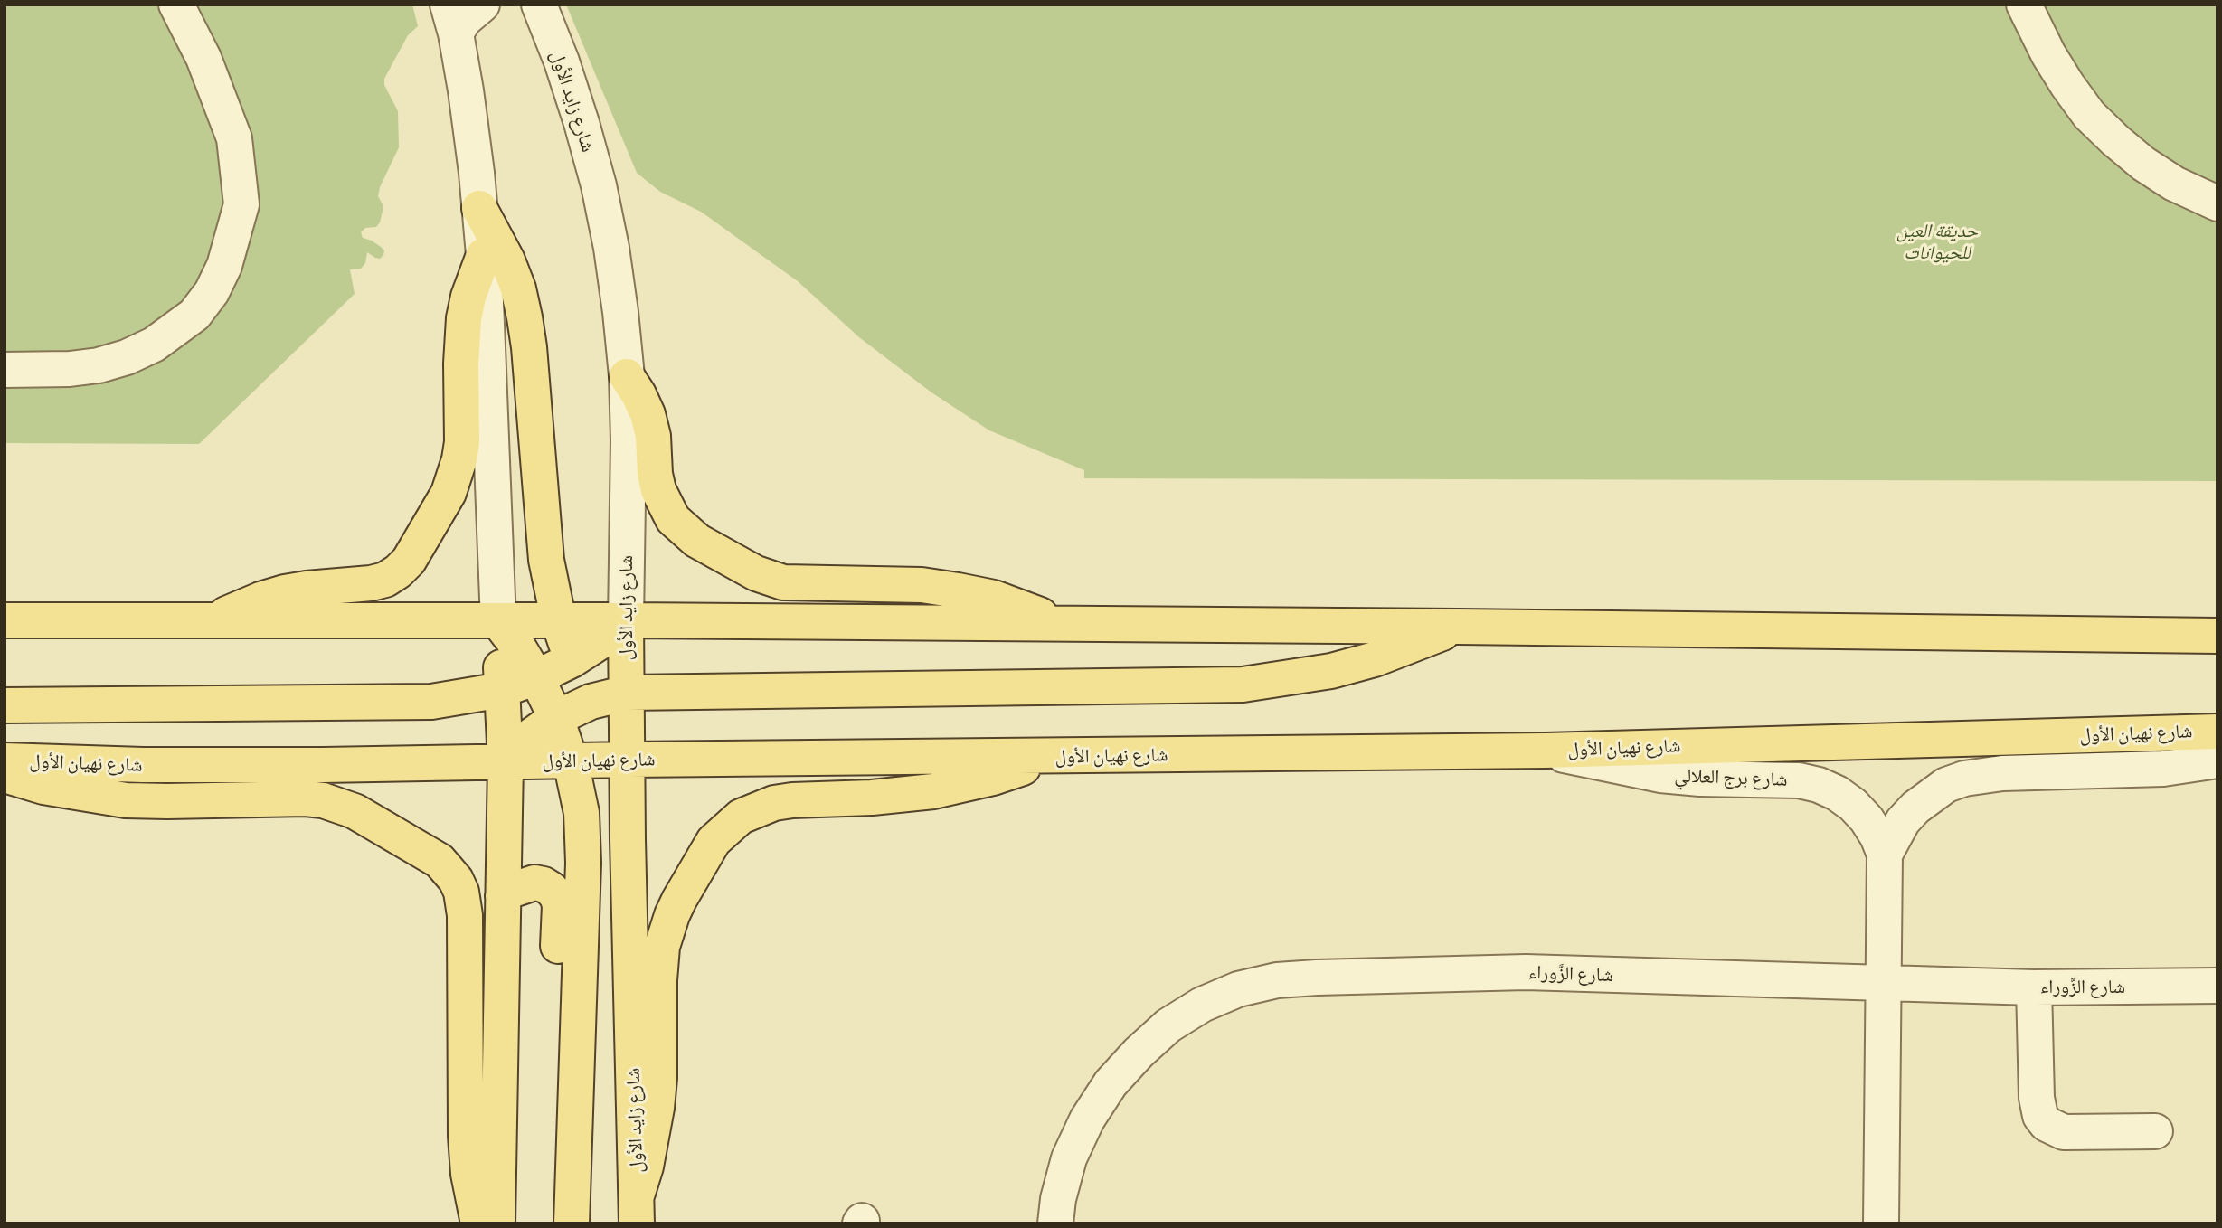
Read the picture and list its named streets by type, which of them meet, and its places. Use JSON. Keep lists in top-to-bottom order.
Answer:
{
  "streets": {
    "main road": ["شارع زايد الأول", "شارع نهيان الأول"],
    "street": ["شارع برج العلالي", "شارع الزَّوراء"]
  },
  "crossings": [
    ["شارع زايد الأول", "شارع نهيان الأول"],
    ["شارع نهيان الأول", "شارع برج العلالي"],
    ["شارع برج العلالي", "شارع الزَّوراء"]
  ],
  "parks": ["حديقة العين للحيوانات"]
}
